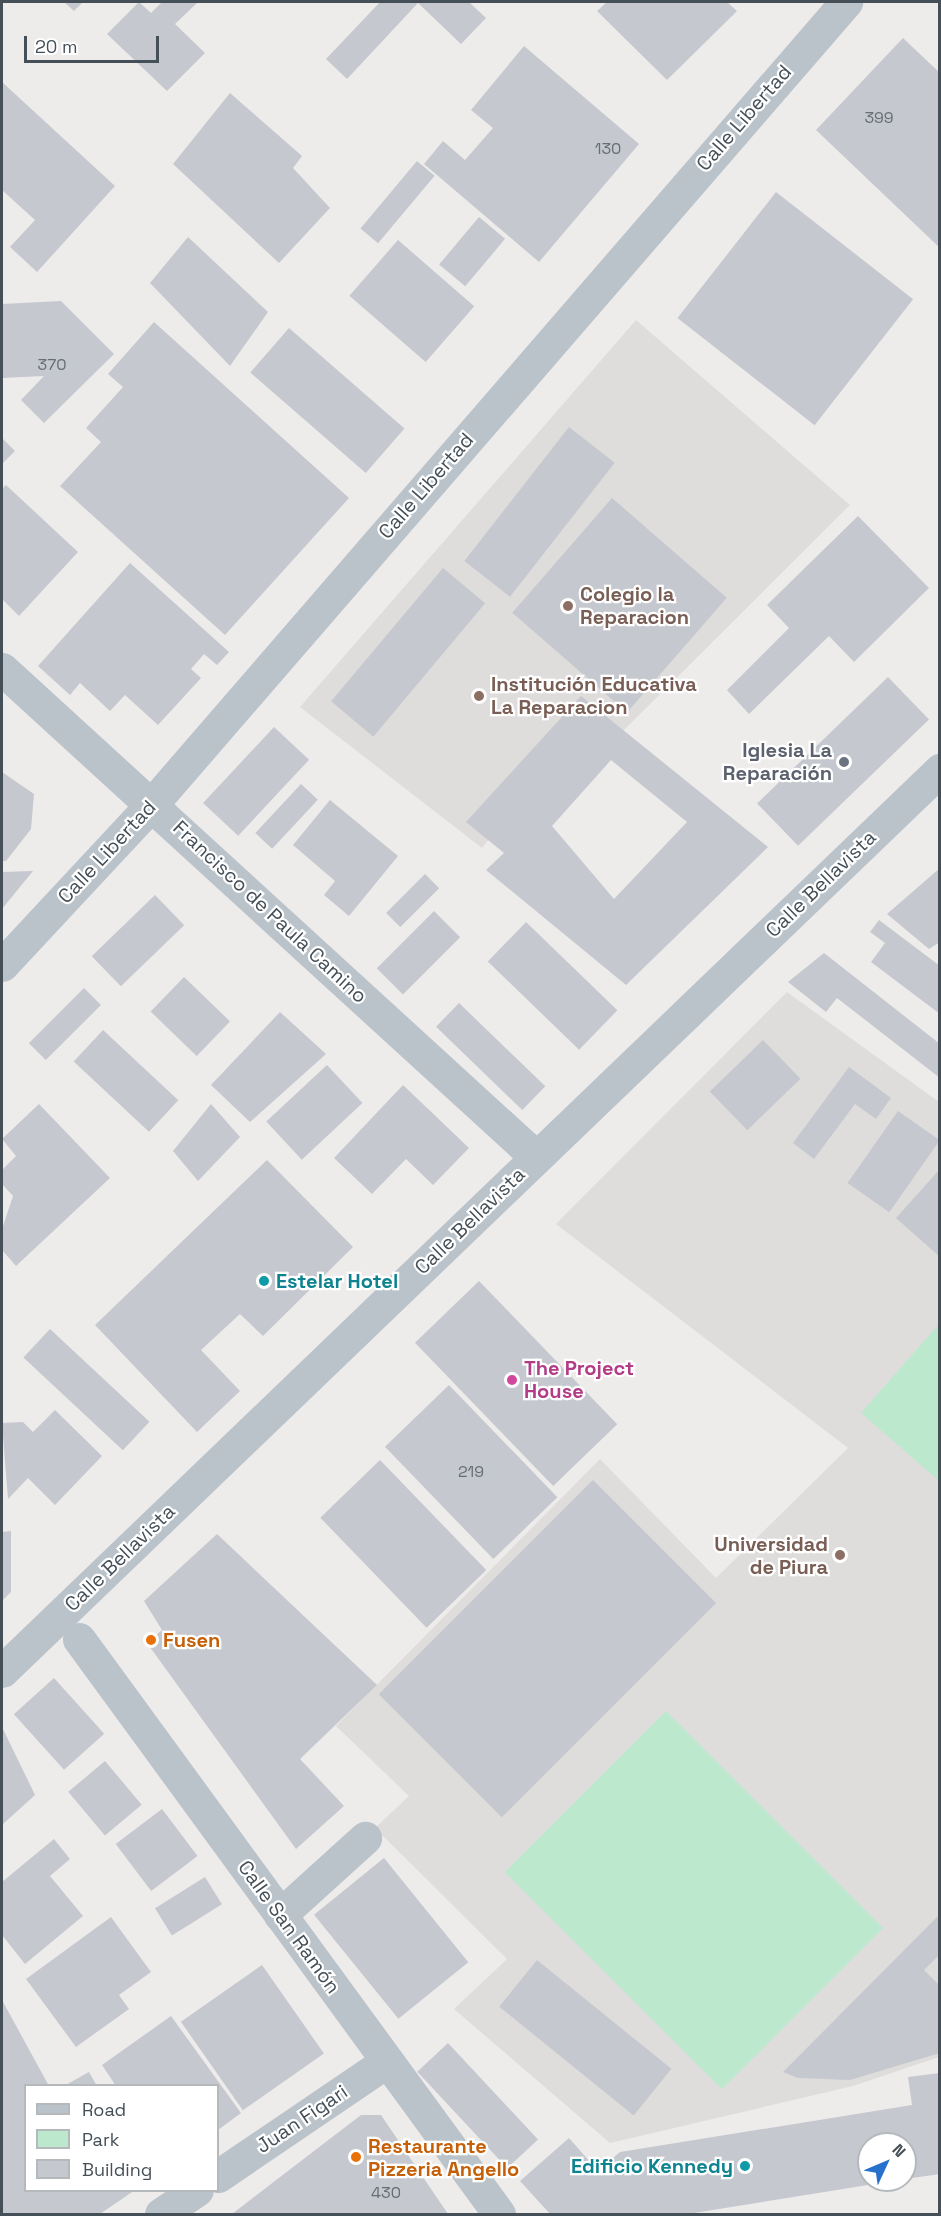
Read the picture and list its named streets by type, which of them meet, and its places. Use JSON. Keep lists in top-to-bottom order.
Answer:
{
  "streets": {
    "street": [
      "Calle Libertad",
      "Calle Bellavista",
      "Francisco de Paula Camino",
      "Calle San Ramón",
      "Juan Figari"
    ]
  },
  "crossings": [
    ["Calle Libertad", "Francisco de Paula Camino"],
    ["Calle Bellavista", "Francisco de Paula Camino"],
    ["Calle San Ramón", "Juan Figari"]
  ],
  "places": [
    "Colegio la Reparacion",
    "Institución Educativa La Reparacion",
    "Iglesia La Reparación",
    "Estelar Hotel",
    "The Project House",
    "Universidad de Piura",
    "Fusen",
    "Restaurante Pizzeria Angello",
    "Edificio Kennedy"
  ],
  "house_numbers": [
    "399",
    "130",
    "370",
    "219",
    "430"
  ],
  "legend": ["Road", "Park", "Building"],
  "scale_bar": "20 m",
  "north": "top right"
}
